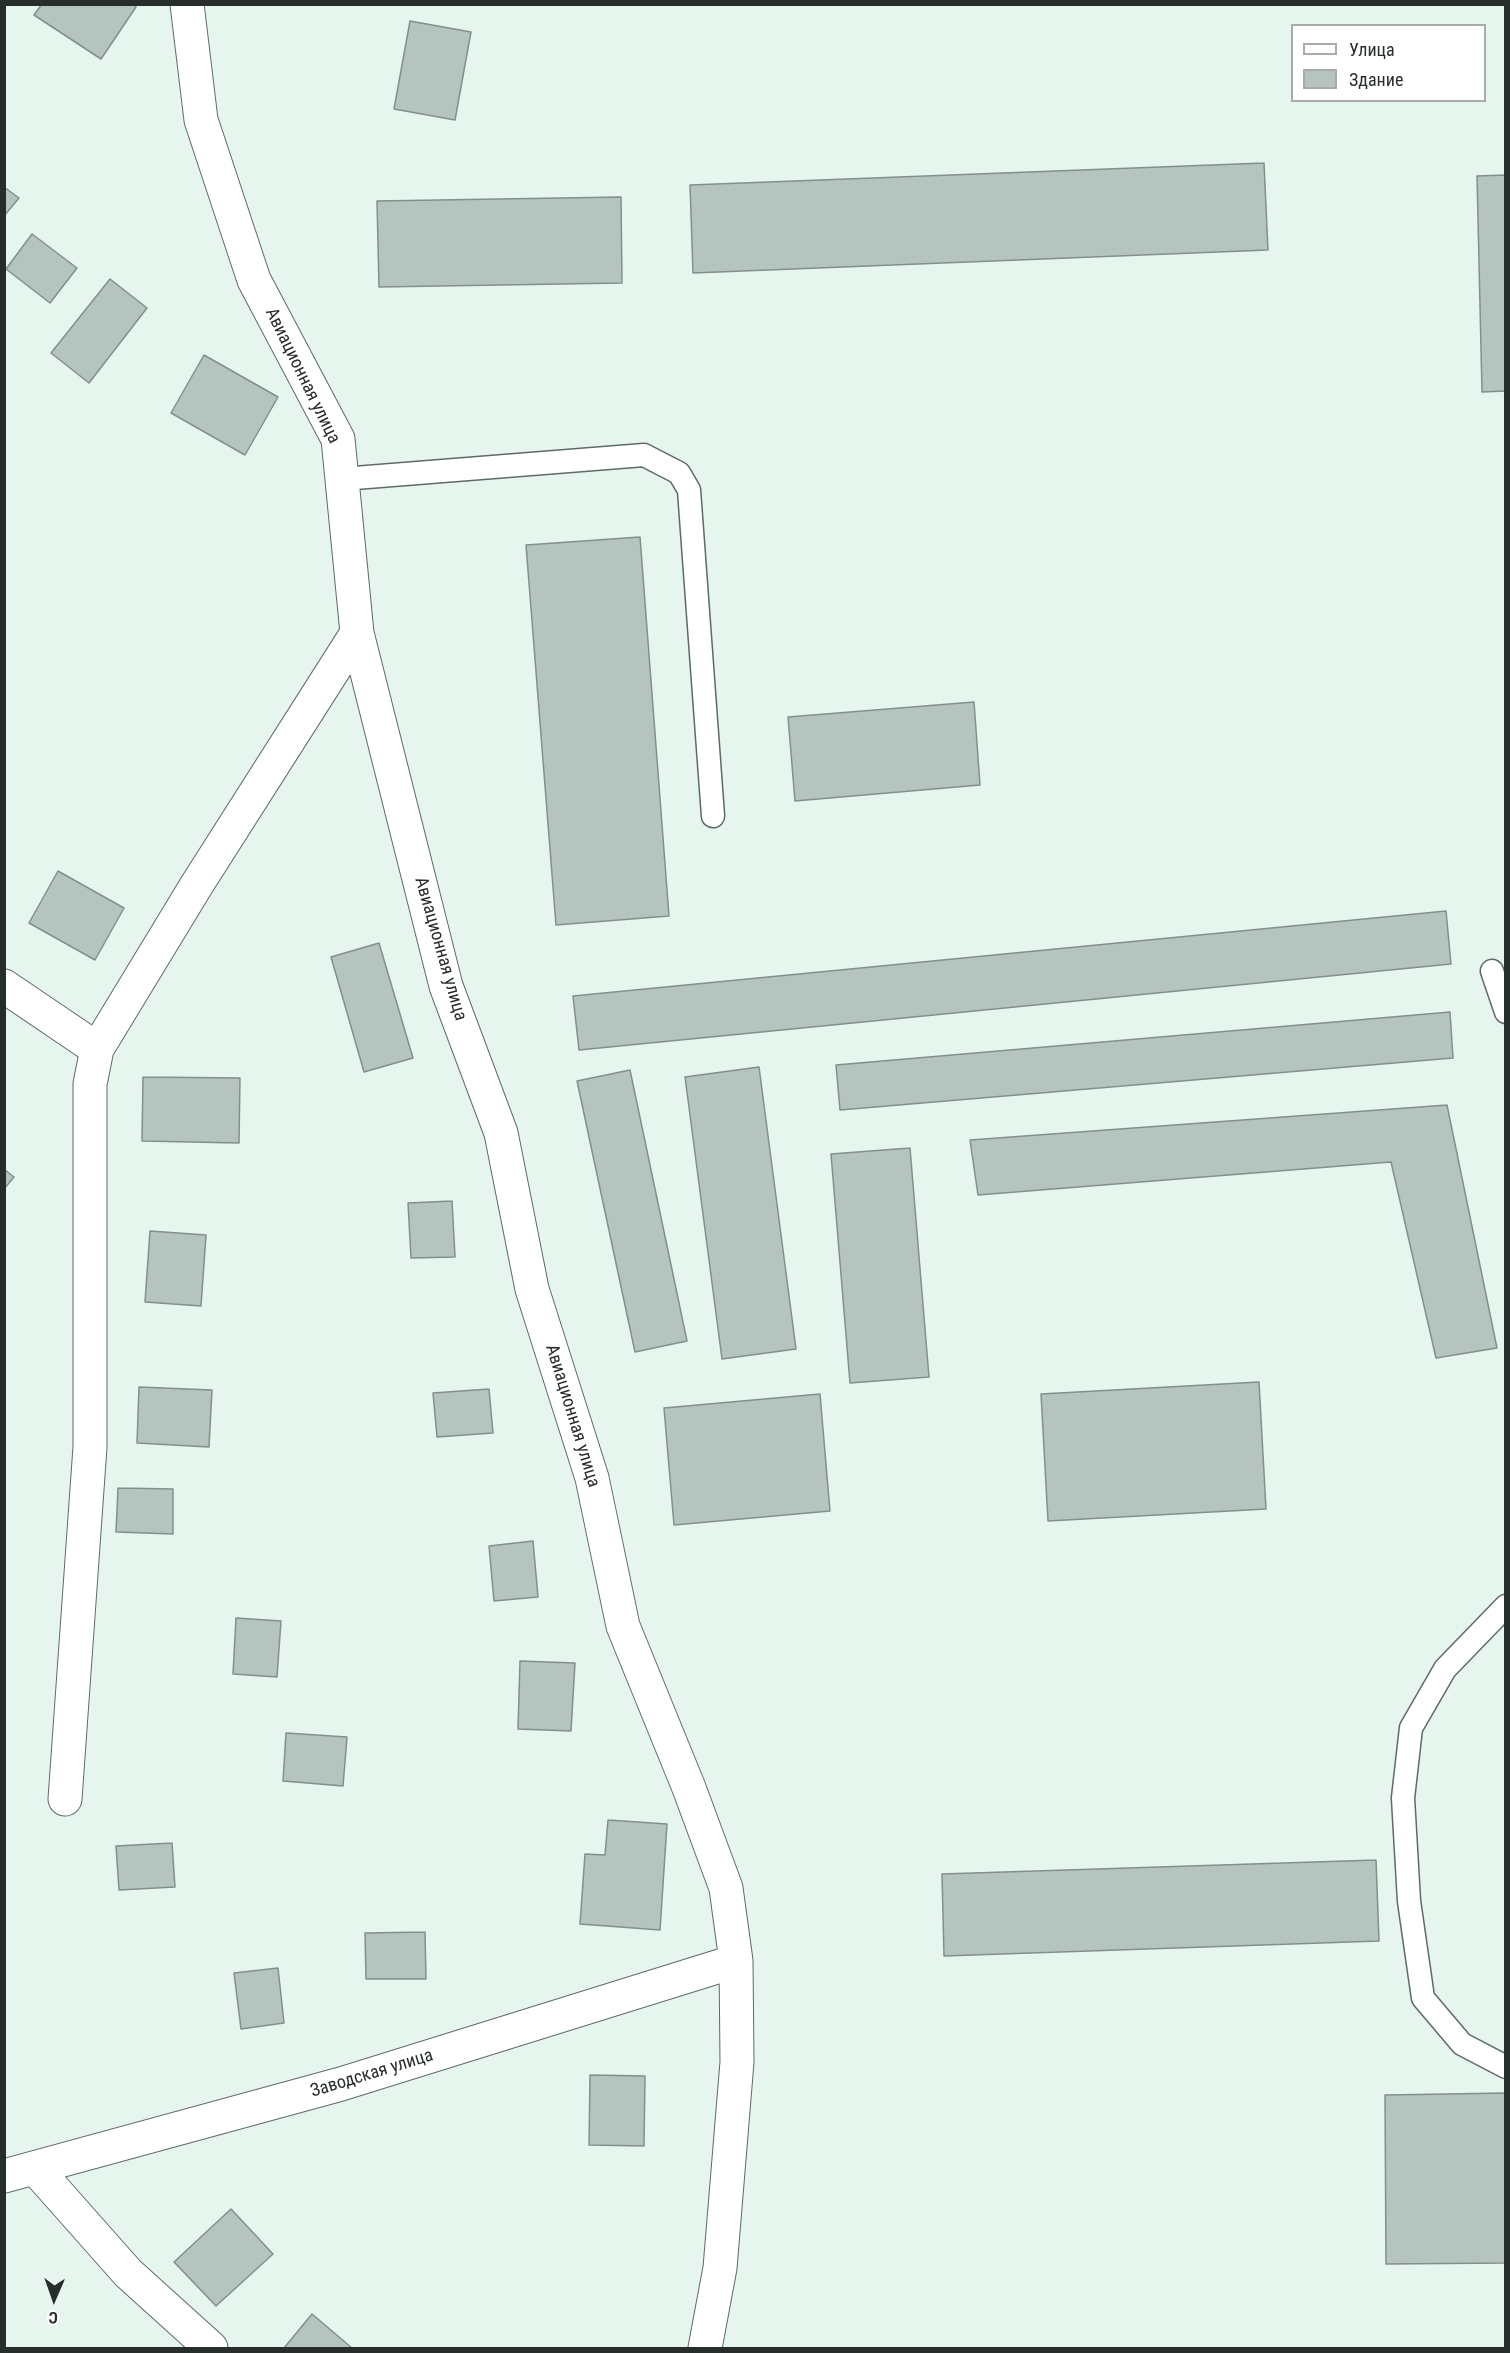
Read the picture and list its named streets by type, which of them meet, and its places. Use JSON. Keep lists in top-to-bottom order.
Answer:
{
  "streets": {
    "street": ["Авиационная улица", "Заводская улица"]
  },
  "crossings": [
    ["Авиационная улица", "Заводская улица"]
  ],
  "legend": ["Улица", "Здание"],
  "north": "bottom"
}
